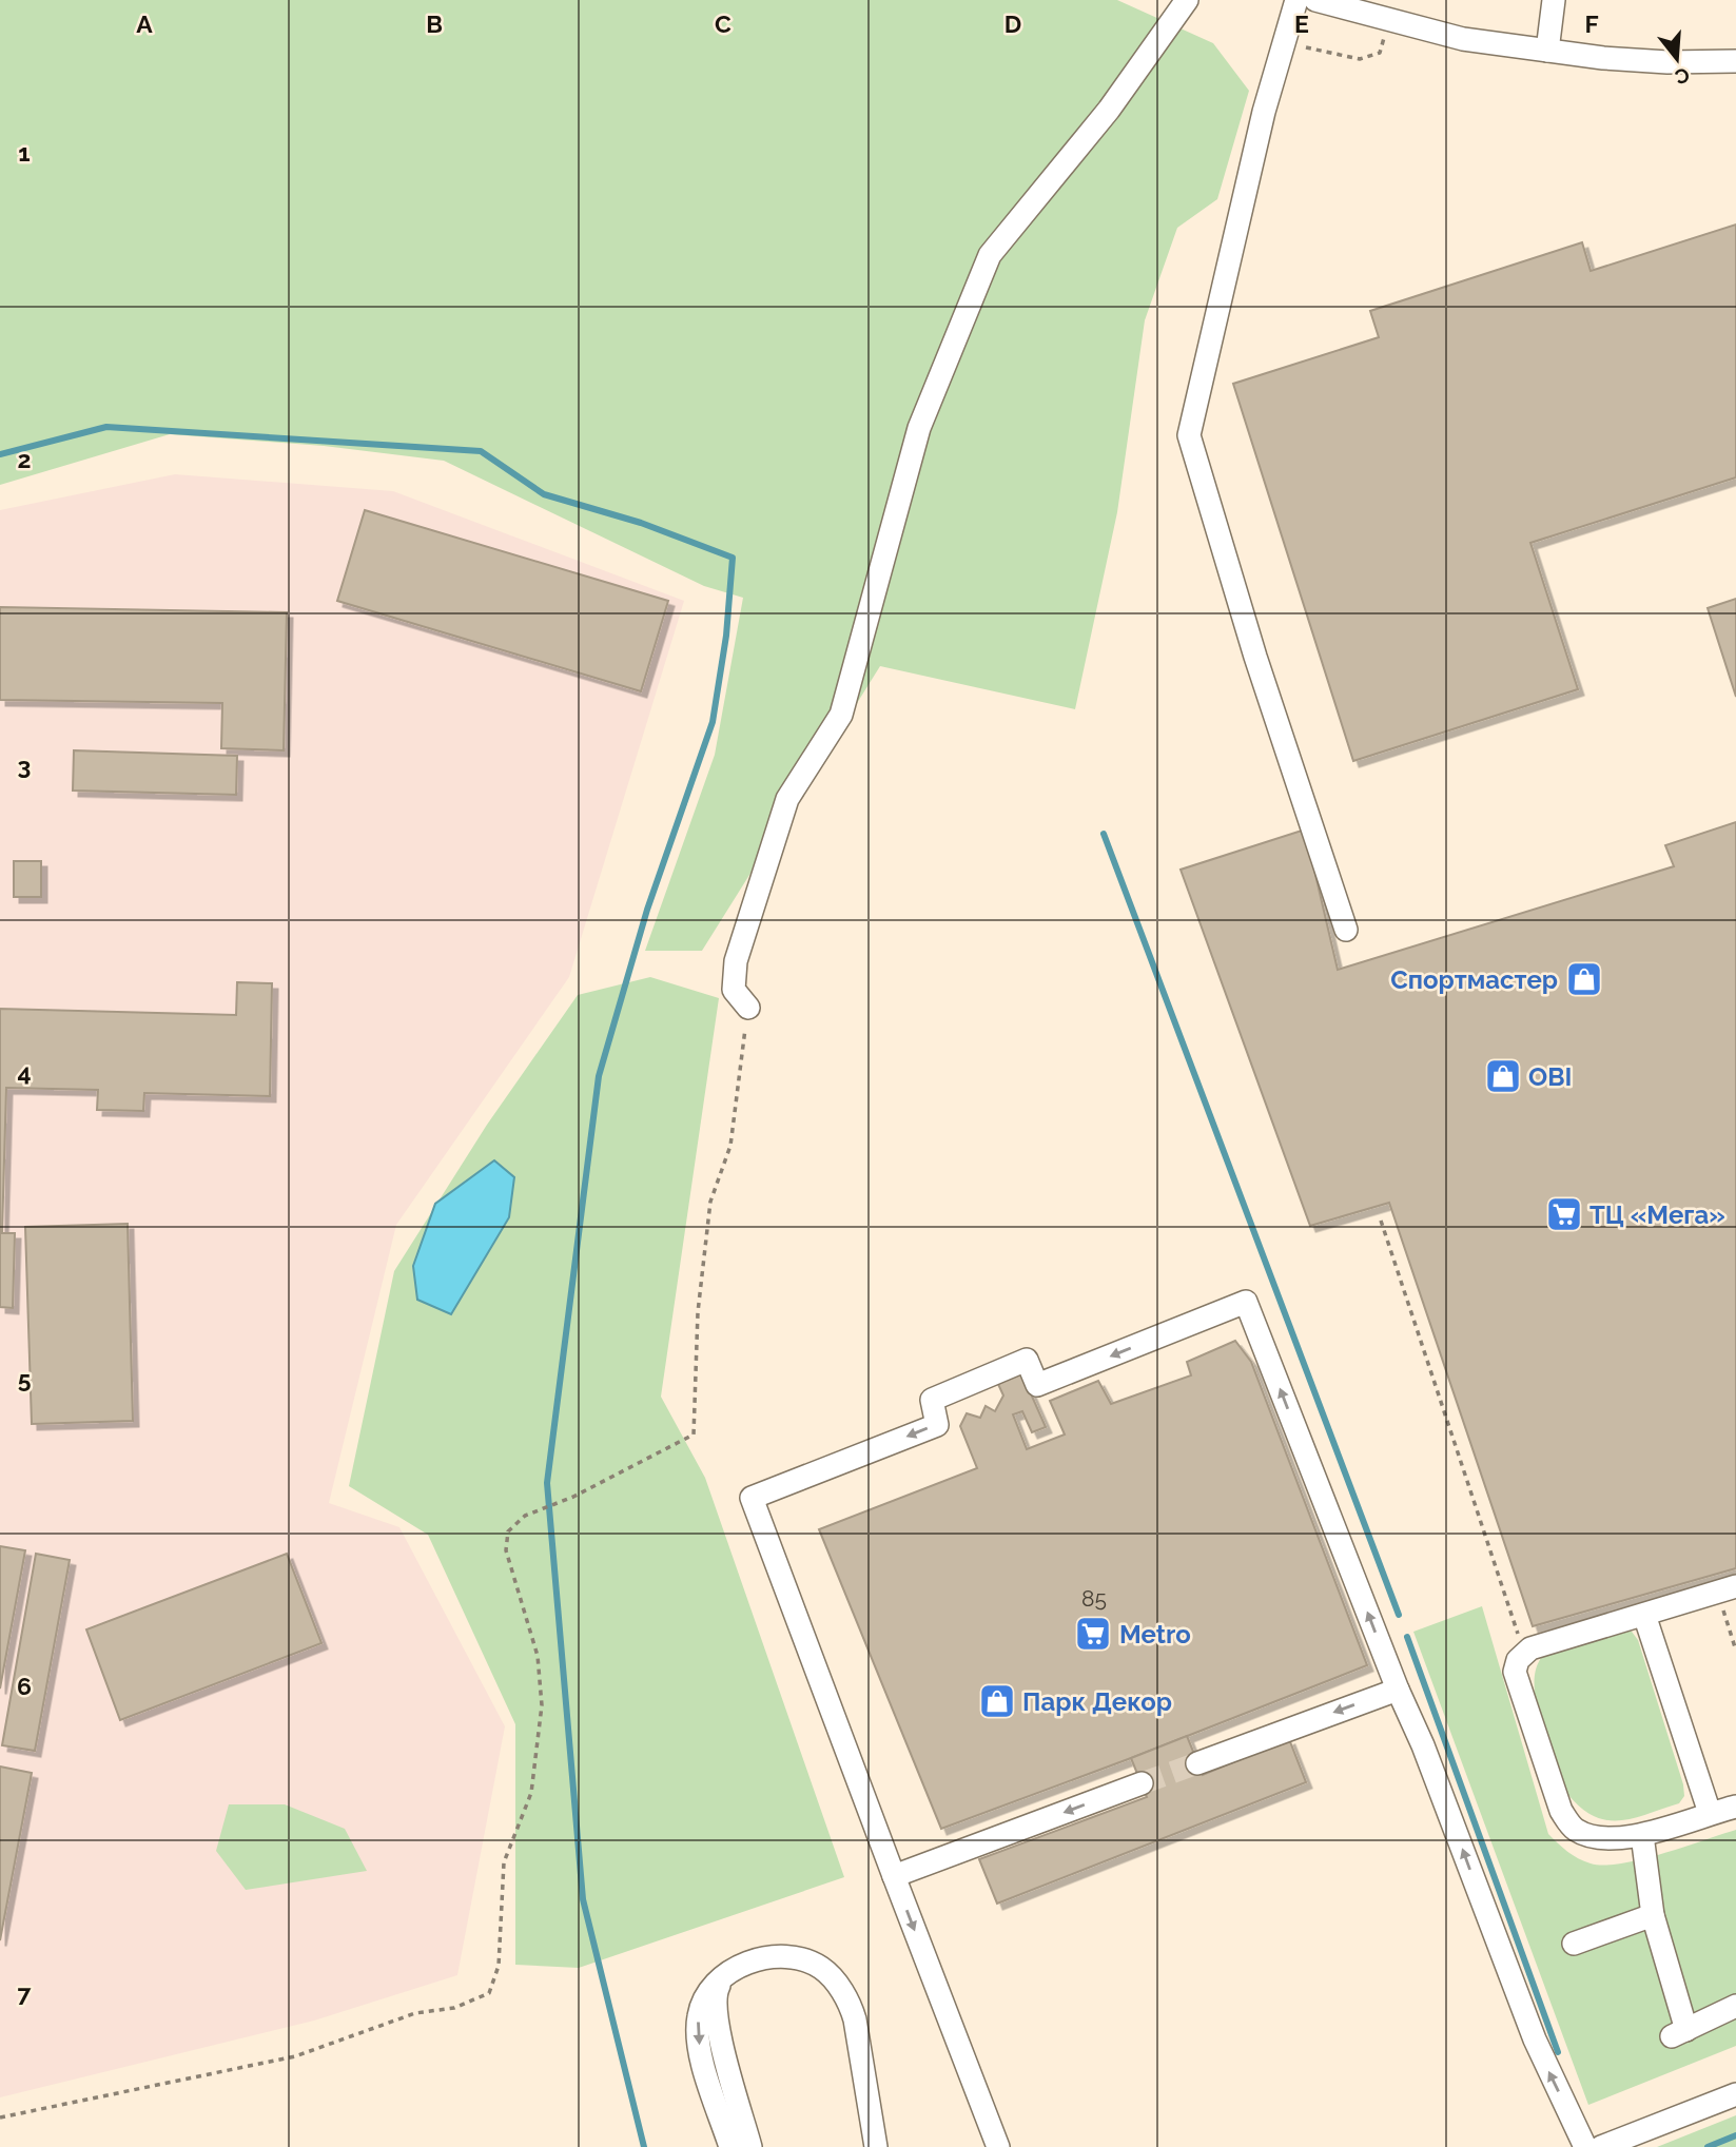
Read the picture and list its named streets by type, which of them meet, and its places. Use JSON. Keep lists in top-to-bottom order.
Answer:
{
  "places": {
    "shop": ["Спортмастер", "OBI", "Парк Декор"],
    "supermarket": ["ТЦ «Мега»", "Metro"]
  },
  "house_numbers": ["85"],
  "north": "bottom",
  "grid": {
    "columns": [
      "A",
      "B",
      "C",
      "D",
      "E",
      "F"
    ],
    "rows": [
      "1",
      "2",
      "3",
      "4",
      "5",
      "6",
      "7"
    ]
  }
}
